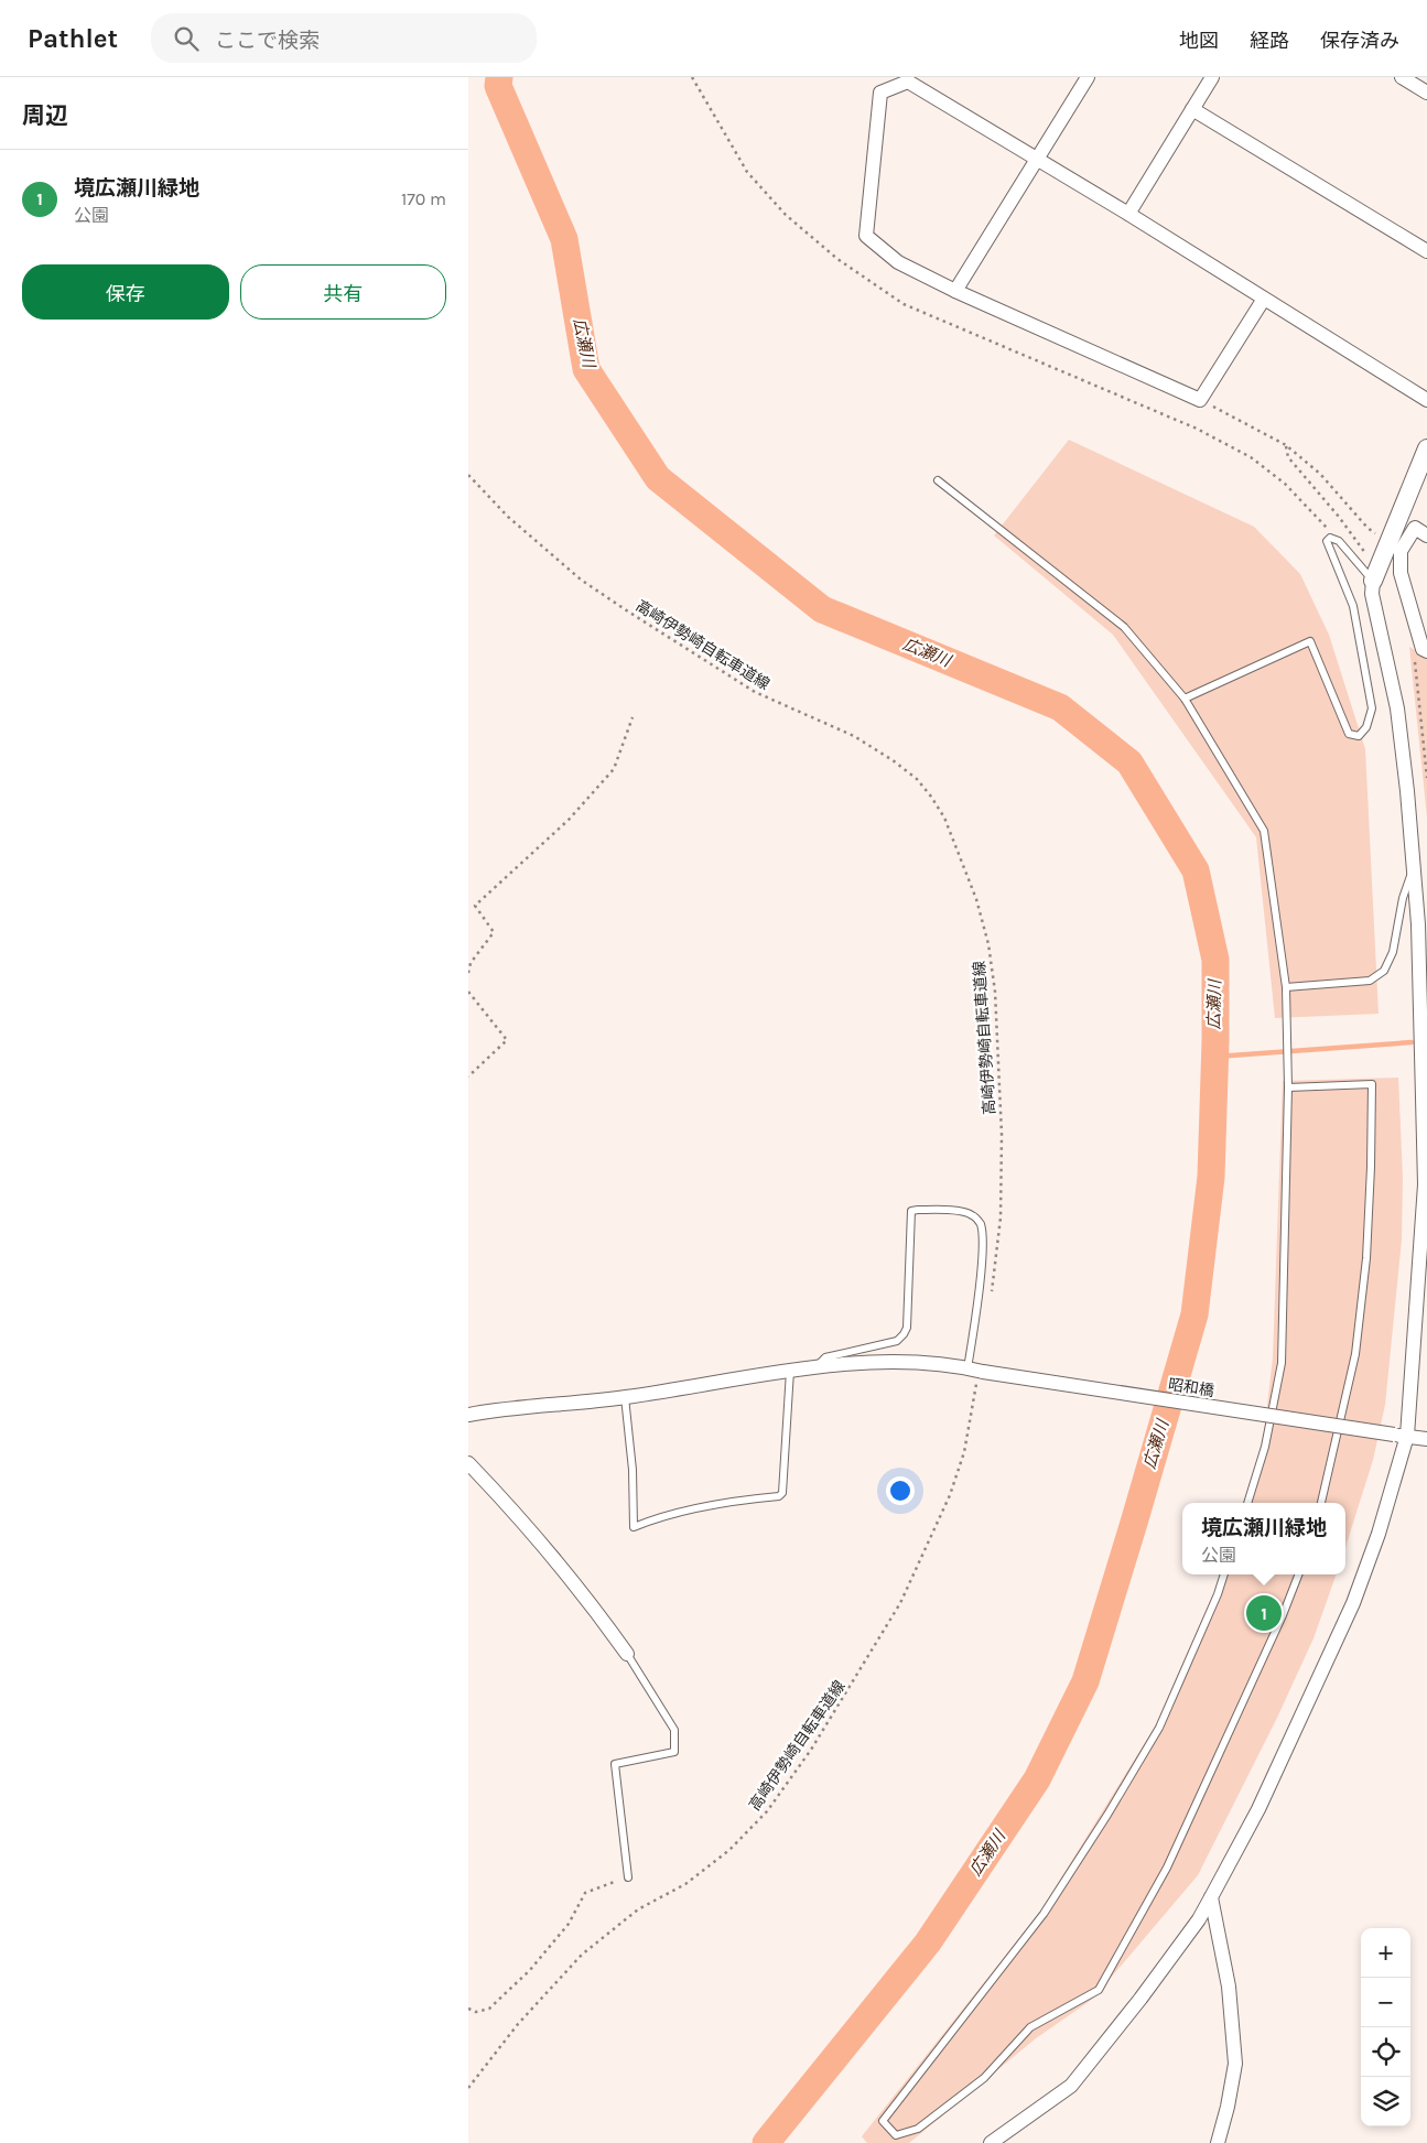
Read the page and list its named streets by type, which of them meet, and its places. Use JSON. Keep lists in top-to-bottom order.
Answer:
{
  "streets": {
    "street": ["昭和橋"],
    "path": ["高崎伊勢崎自転車道線"]
  },
  "crossings": [
    ["高崎伊勢崎自転車道線", "昭和橋"]
  ],
  "water": ["広瀬川"],
  "page": {
    "header": "Pathlet",
    "search": "ここで検索",
    "nav": ["地図", "経路", "保存済み"],
    "heading": "周辺",
    "list": [
      {
        "mark": "1",
        "name": "境広瀬川緑地",
        "note": "公園",
        "value": "170 m"
      }
    ],
    "buttons": ["保存", "共有"],
    "popup": ["境広瀬川緑地", "公園"],
    "pins": "1",
    "map_buttons": ["+", "−"]
  }
}
